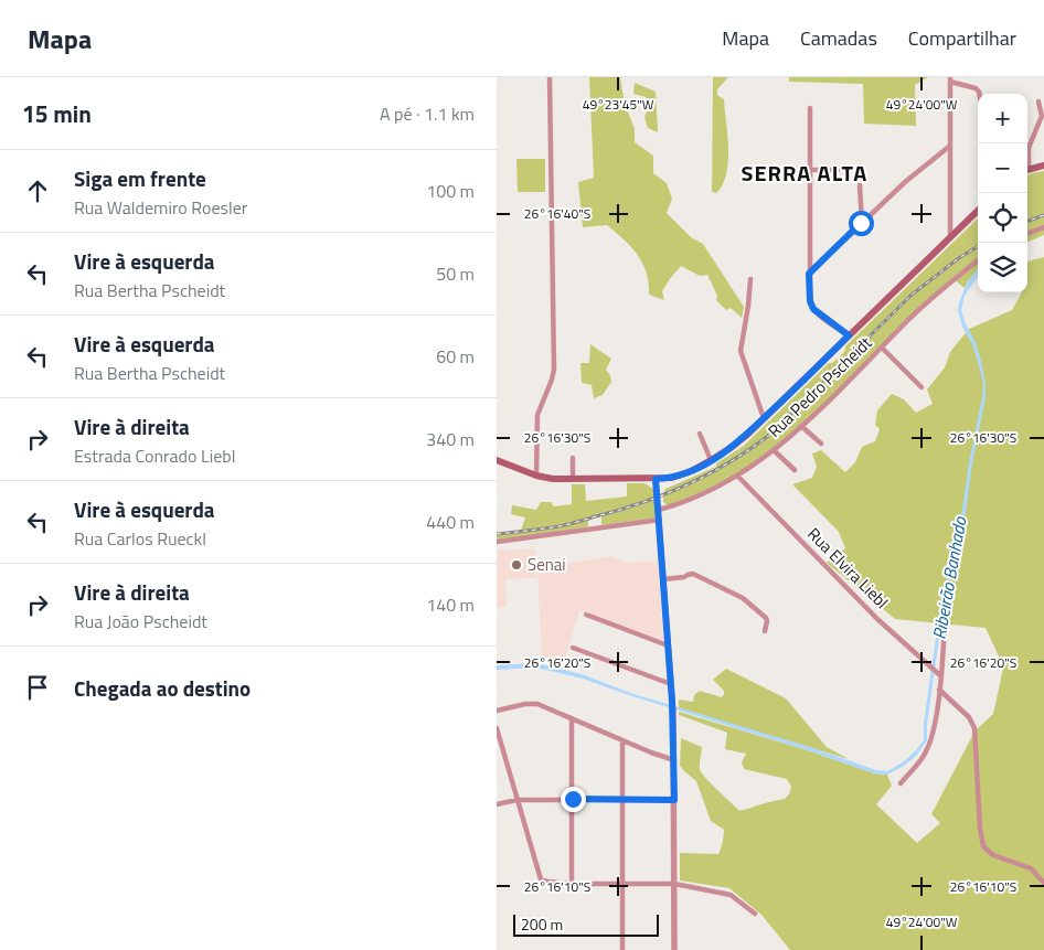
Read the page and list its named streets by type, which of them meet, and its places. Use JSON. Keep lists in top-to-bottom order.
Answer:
{
  "streets": {
    "street": ["Rua Pedro Pscheidt", "Rua Elvira Liebl"]
  },
  "crossings": [
    ["Rua Pedro Pscheidt", "Rua Elvira Liebl"]
  ],
  "districts": ["SERRA ALTA"],
  "water": ["Ribeirão Banhado"],
  "places": ["Senai"],
  "scale_bar": "200 m",
  "page": {
    "header": "Mapa",
    "nav": ["Mapa", "Camadas", "Compartilhar"],
    "heading": ["15 min", "A pé · 1.1 km"],
    "map_buttons": ["+", "−"],
    "list": [
      ["Siga em frente", "Rua Waldemiro Roesler", "100 m"],
      ["Vire à esquerda", "Rua Bertha Pscheidt", "50 m"],
      ["Vire à esquerda", "Rua Bertha Pscheidt", "60 m"],
      ["Vire à direita", "Estrada Conrado Liebl", "340 m"],
      ["Vire à esquerda", "Rua Carlos Rueckl", "440 m"],
      ["Vire à direita", "Rua João Pscheidt", "140 m"],
      "Chegada ao destino"
    ],
    "scale": "200 m"
  },
  "coordinates": [
    "49°23'45\"W",
    "49°24'00\"W",
    "26°16'40\"S",
    "26°16'30\"S",
    "26°16'20\"S",
    "26°16'10\"S"
  ]
}
